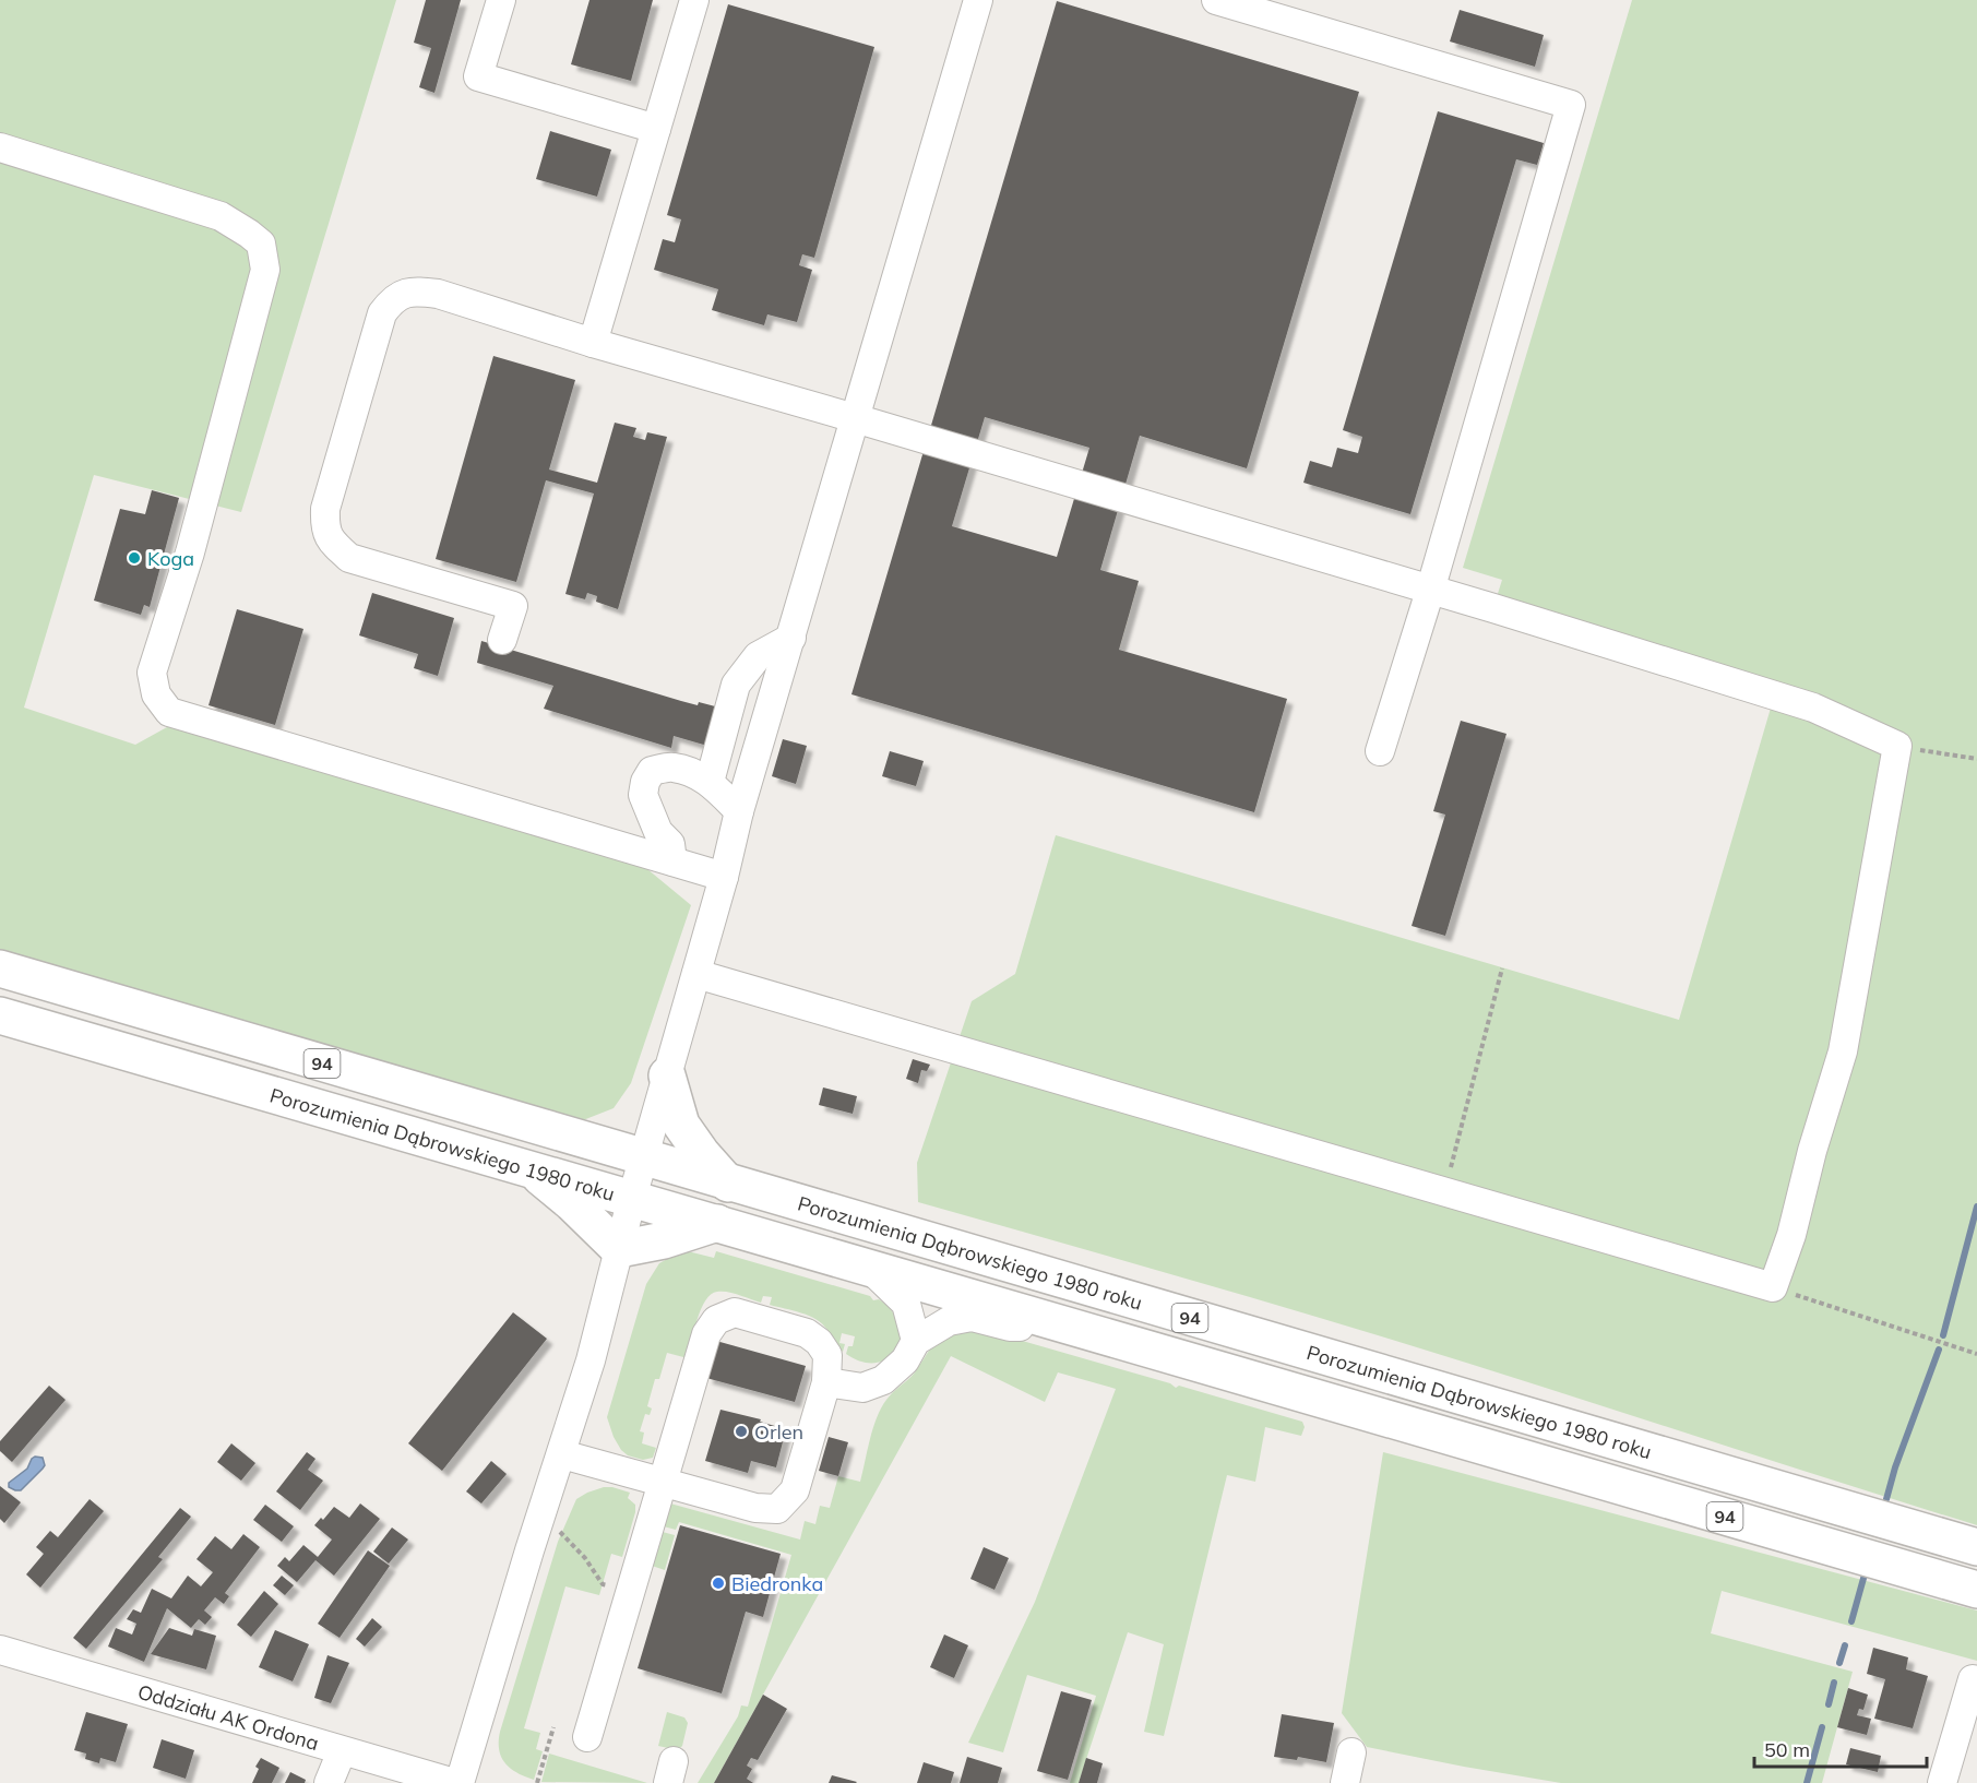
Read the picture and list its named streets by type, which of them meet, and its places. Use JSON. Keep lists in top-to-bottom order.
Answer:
{
  "streets": {
    "main road": ["94", "Porozumienia Dąbrowskiego 1980 roku"],
    "street": ["Oddziału AK Ordona"]
  },
  "places": ["Koga", "Orlen", "Biedronka"],
  "scale_bar": "50 m"
}
